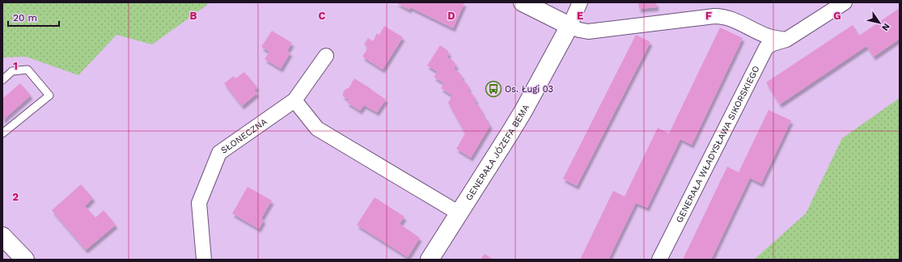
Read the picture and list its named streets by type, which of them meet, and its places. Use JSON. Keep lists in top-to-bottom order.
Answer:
{
  "streets": {
    "street": ["SŁONECZNA", "GENERAŁA WŁADYSŁAWA SIKORSKIEGO", "GENERAŁA JÓZEFA BEMA"]
  },
  "places": {
    "bus stop": ["Os. Ługi 03"]
  },
  "scale_bar": "20 m",
  "north": "bottom right",
  "grid": {
    "columns": [
      "B",
      "C",
      "D",
      "E",
      "F",
      "G"
    ],
    "rows": ["1", "2"]
  }
}
